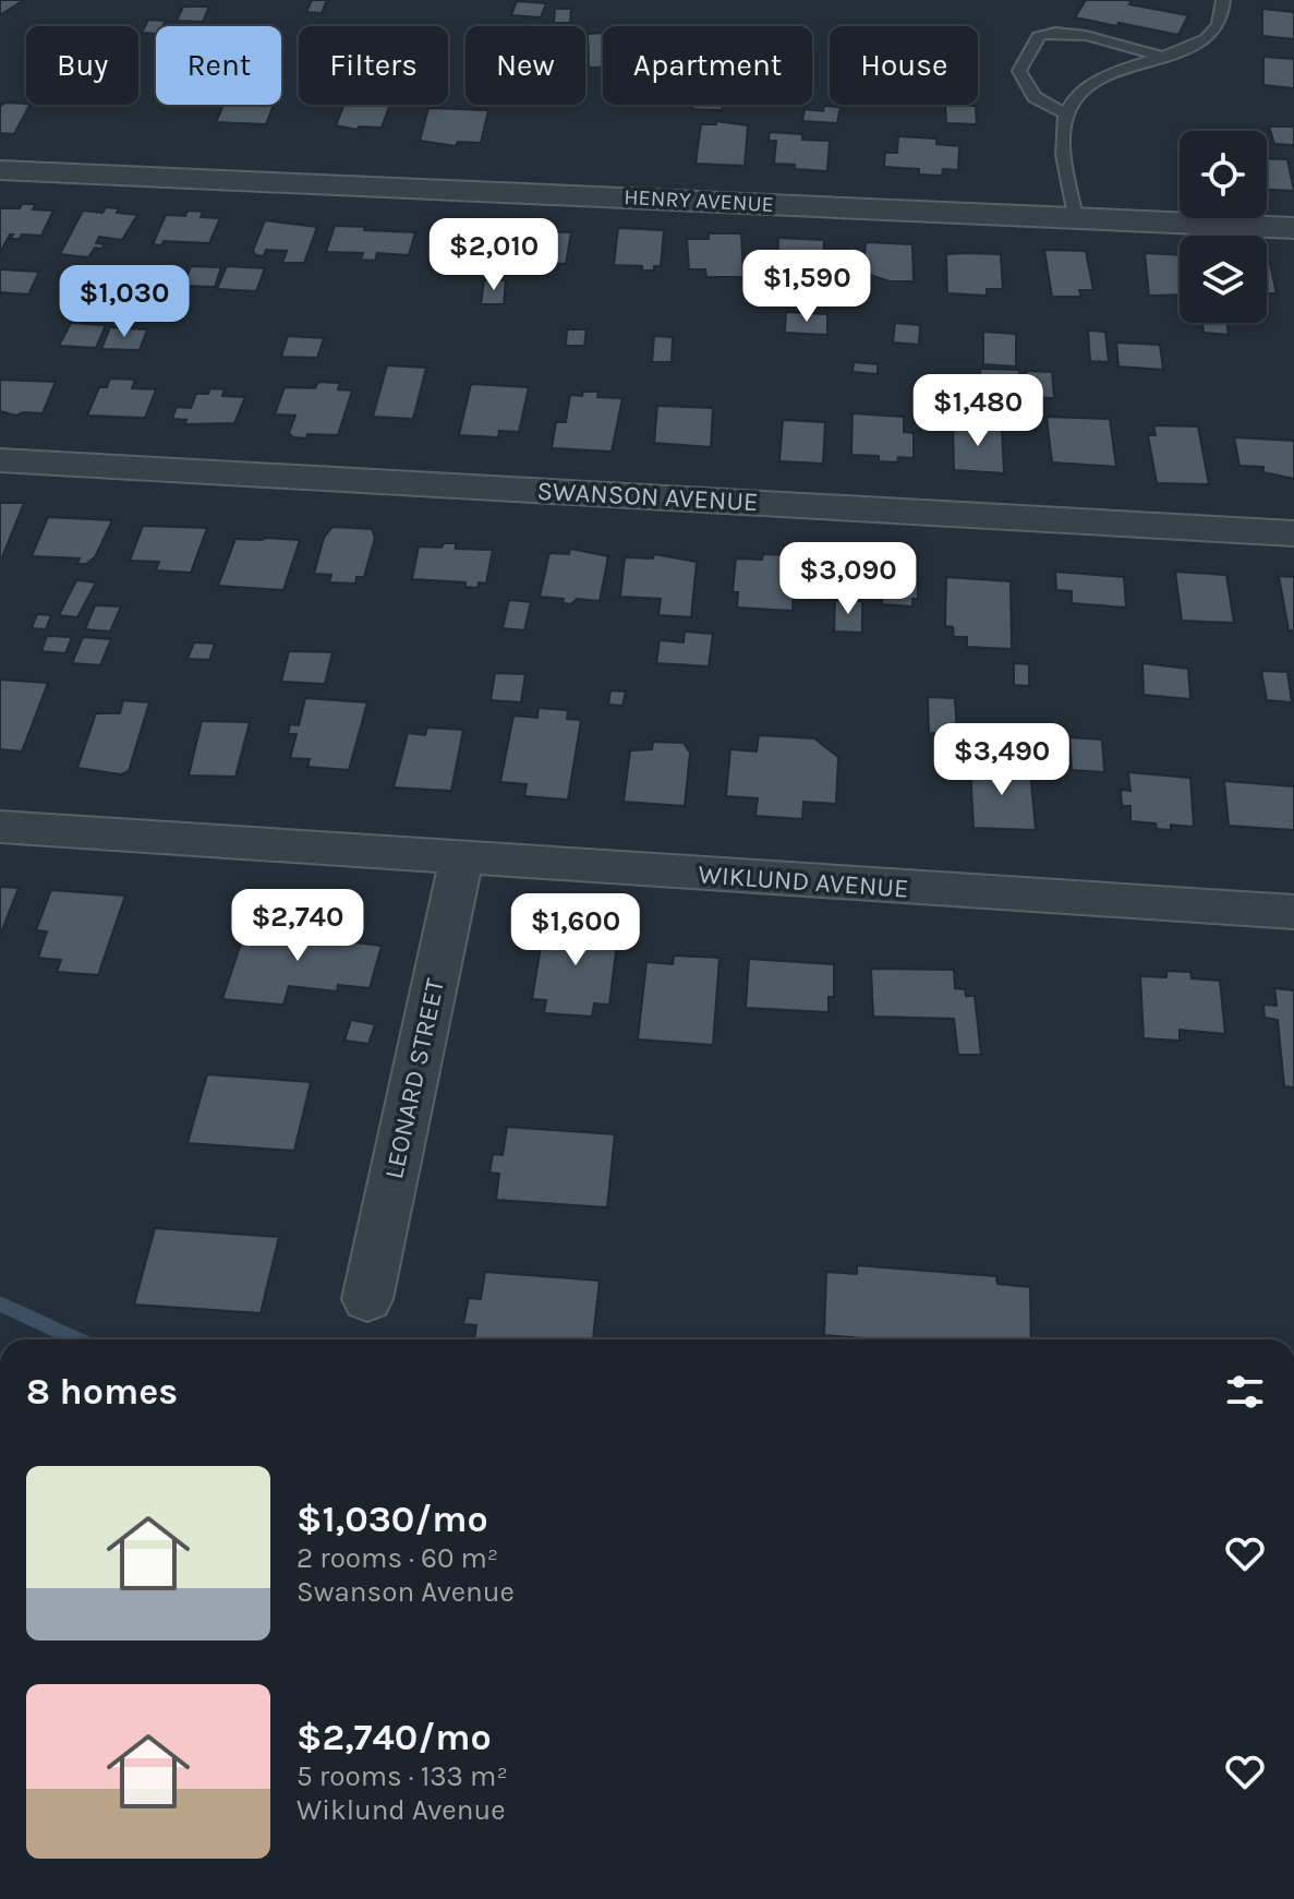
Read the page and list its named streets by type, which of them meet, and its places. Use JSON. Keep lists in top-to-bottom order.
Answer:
{
  "streets": {
    "street": [
      "HENRY AVENUE",
      "SWANSON AVENUE",
      "WIKLUND AVENUE",
      "LEONARD STREET"
    ]
  },
  "crossings": [
    ["WIKLUND AVENUE", "LEONARD STREET"]
  ],
  "page": {
    "chip": [
      "Buy",
      "Rent",
      "Filters",
      "New",
      "Apartment",
      "House"
    ],
    "price": [
      "$2,010",
      "$1,590",
      "$1,030",
      "$1,480",
      "$3,090",
      "$3,490",
      "$2,740",
      "$1,600"
    ],
    "heading": "8 homes",
    "list": [
      {
        "name": "$1,030/mo",
        "note": "2 rooms · 60 m² · Swanson Avenue"
      },
      {
        "name": "$2,740/mo",
        "note": "5 rooms · 133 m² · Wiklund Avenue"
      }
    ]
  }
}
